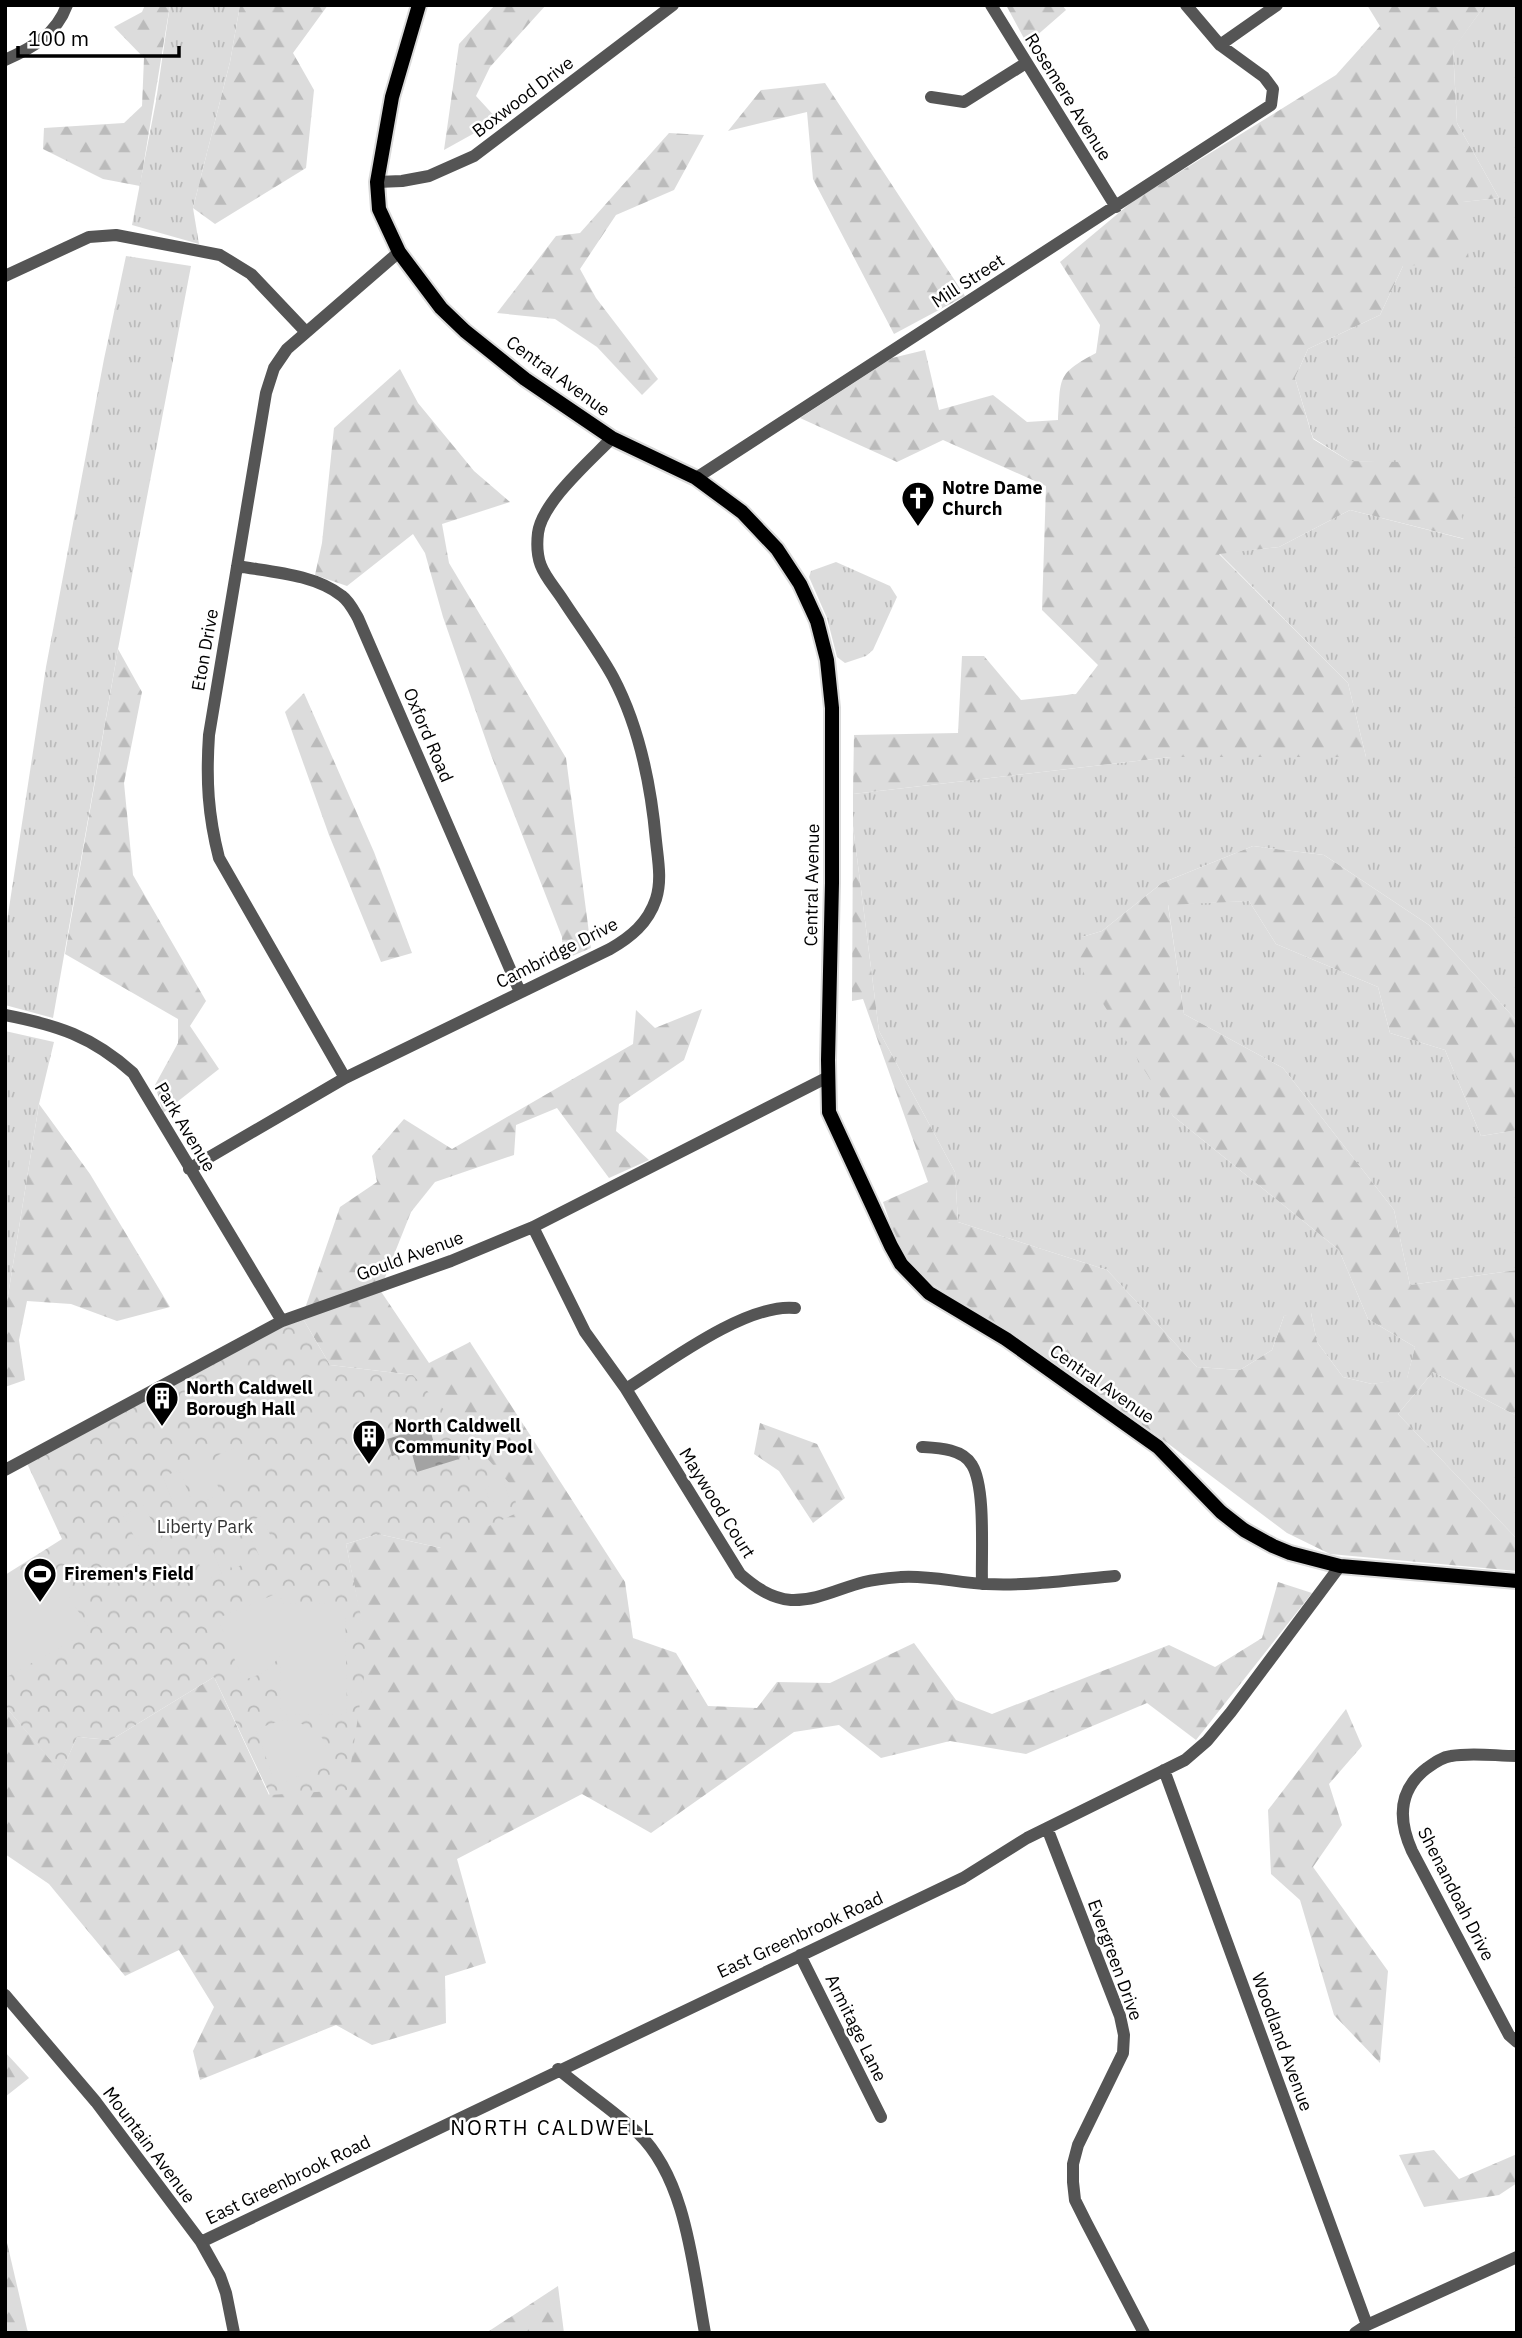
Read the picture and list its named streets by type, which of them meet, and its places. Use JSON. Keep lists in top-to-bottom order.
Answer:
{
  "streets": {
    "main road": ["Central Avenue"],
    "street": [
      "Boxwood Drive",
      "Rosemere Avenue",
      "Mill Street",
      "Eton Drive",
      "Oxford Road",
      "Cambridge Drive",
      "Park Avenue",
      "Gould Avenue",
      "Maywood Court",
      "Shenandoah Drive",
      "East Greenbrook Road",
      "Evergreen Drive",
      "Armitage Lane",
      "Woodland Avenue",
      "Mountain Avenue"
    ]
  },
  "crossings": [
    ["Boxwood Drive", "Central Avenue"],
    ["Rosemere Avenue", "Mill Street"],
    ["Mill Street", "Central Avenue"],
    ["Central Avenue", "Eton Drive"],
    ["Central Avenue", "Cambridge Drive"],
    ["Central Avenue", "Gould Avenue"],
    ["Central Avenue", "East Greenbrook Road"],
    ["Eton Drive", "Oxford Road"],
    ["Eton Drive", "Cambridge Drive"],
    ["Oxford Road", "Cambridge Drive"],
    ["Cambridge Drive", "Park Avenue"],
    ["Park Avenue", "Gould Avenue"],
    ["Gould Avenue", "Maywood Court"],
    ["East Greenbrook Road", "Evergreen Drive"],
    ["East Greenbrook Road", "Armitage Lane"],
    ["East Greenbrook Road", "Woodland Avenue"],
    ["East Greenbrook Road", "Mountain Avenue"]
  ],
  "districts": ["NORTH CALDWELL"],
  "parks": ["Liberty Park"],
  "places": {
    "church": ["Notre Dame Church"],
    "building": ["North Caldwell Borough Hall", "North Caldwell Community Pool"],
    "sports": ["Firemen's Field"]
  },
  "scale_bar": "100 m"
}
